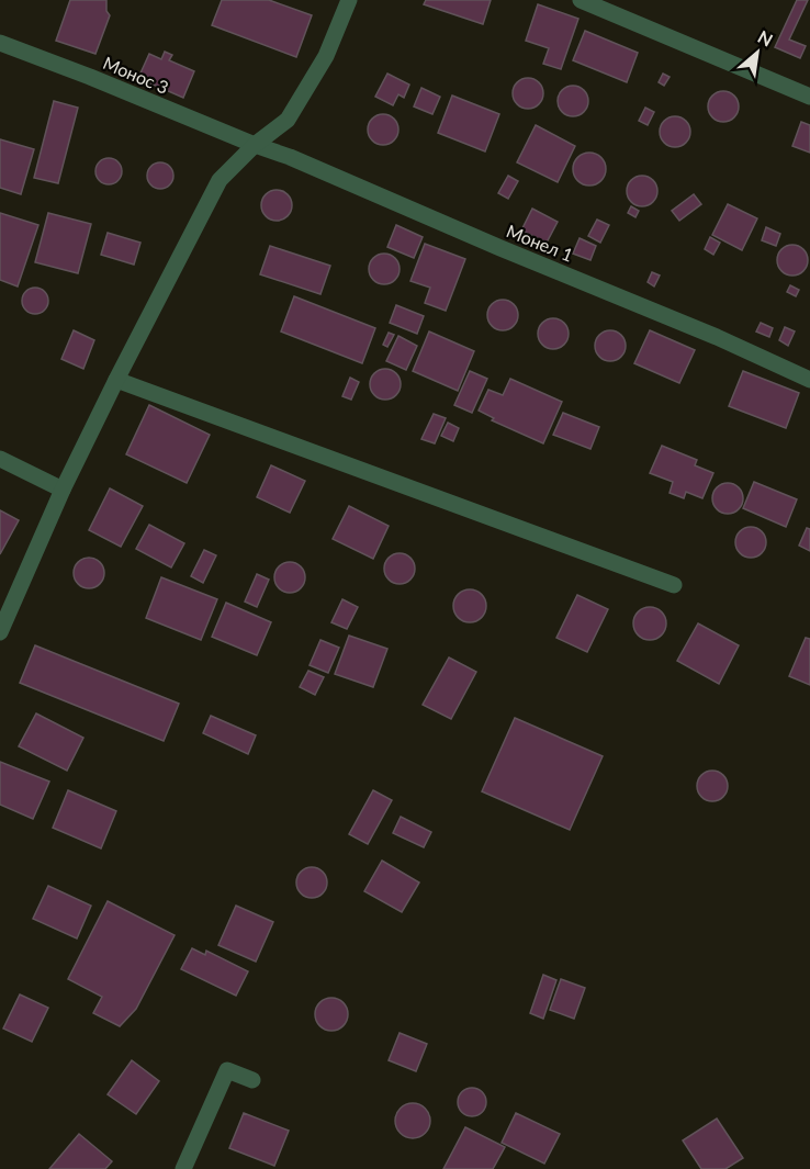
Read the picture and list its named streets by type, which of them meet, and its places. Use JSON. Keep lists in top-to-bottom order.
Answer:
{
  "streets": {
    "street": ["Монос 3", "Монел 1"]
  },
  "crossings": [
    ["Монос 3", "Монел 1"]
  ],
  "north": "top right"
}
